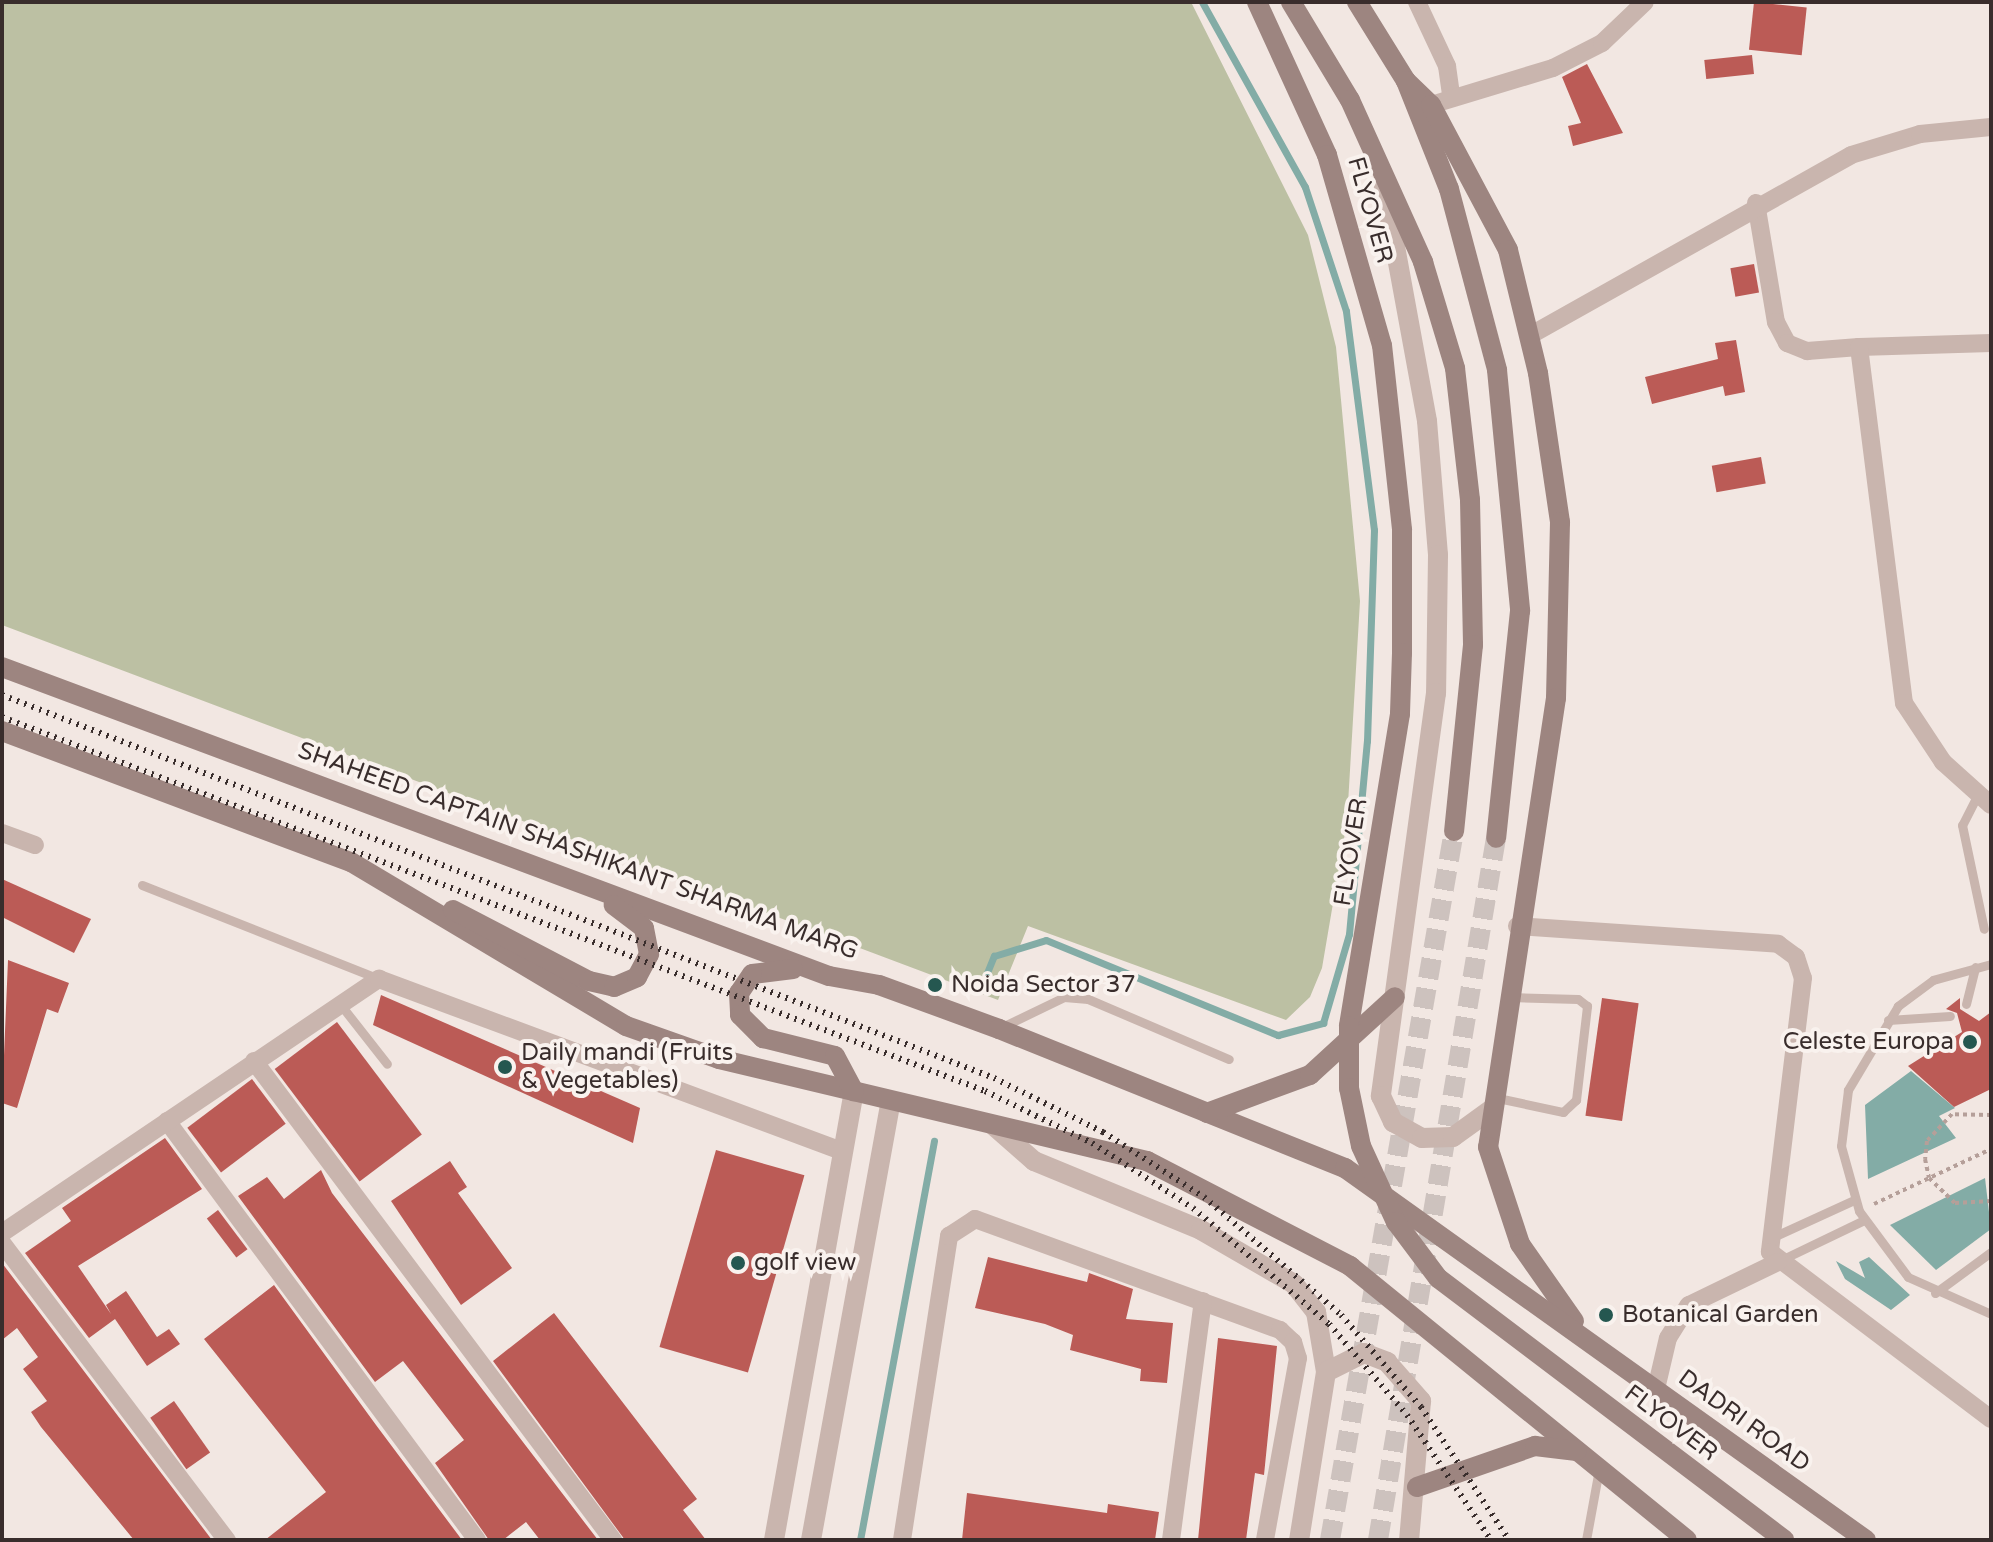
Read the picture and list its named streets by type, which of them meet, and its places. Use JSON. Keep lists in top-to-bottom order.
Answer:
{
  "streets": {
    "main road": ["FLYOVER", "SHAHEED CAPTAIN SHASHIKANT SHARMA MARG", "DADRI ROAD"]
  },
  "crossings": [
    ["SHAHEED CAPTAIN SHASHIKANT SHARMA MARG", "DADRI ROAD"]
  ],
  "places": [
    "Noida Sector 37",
    "Celeste Europa",
    "Daily mandi (Fruits & Vegetables)",
    "golf view",
    "Botanical Garden"
  ]
}
